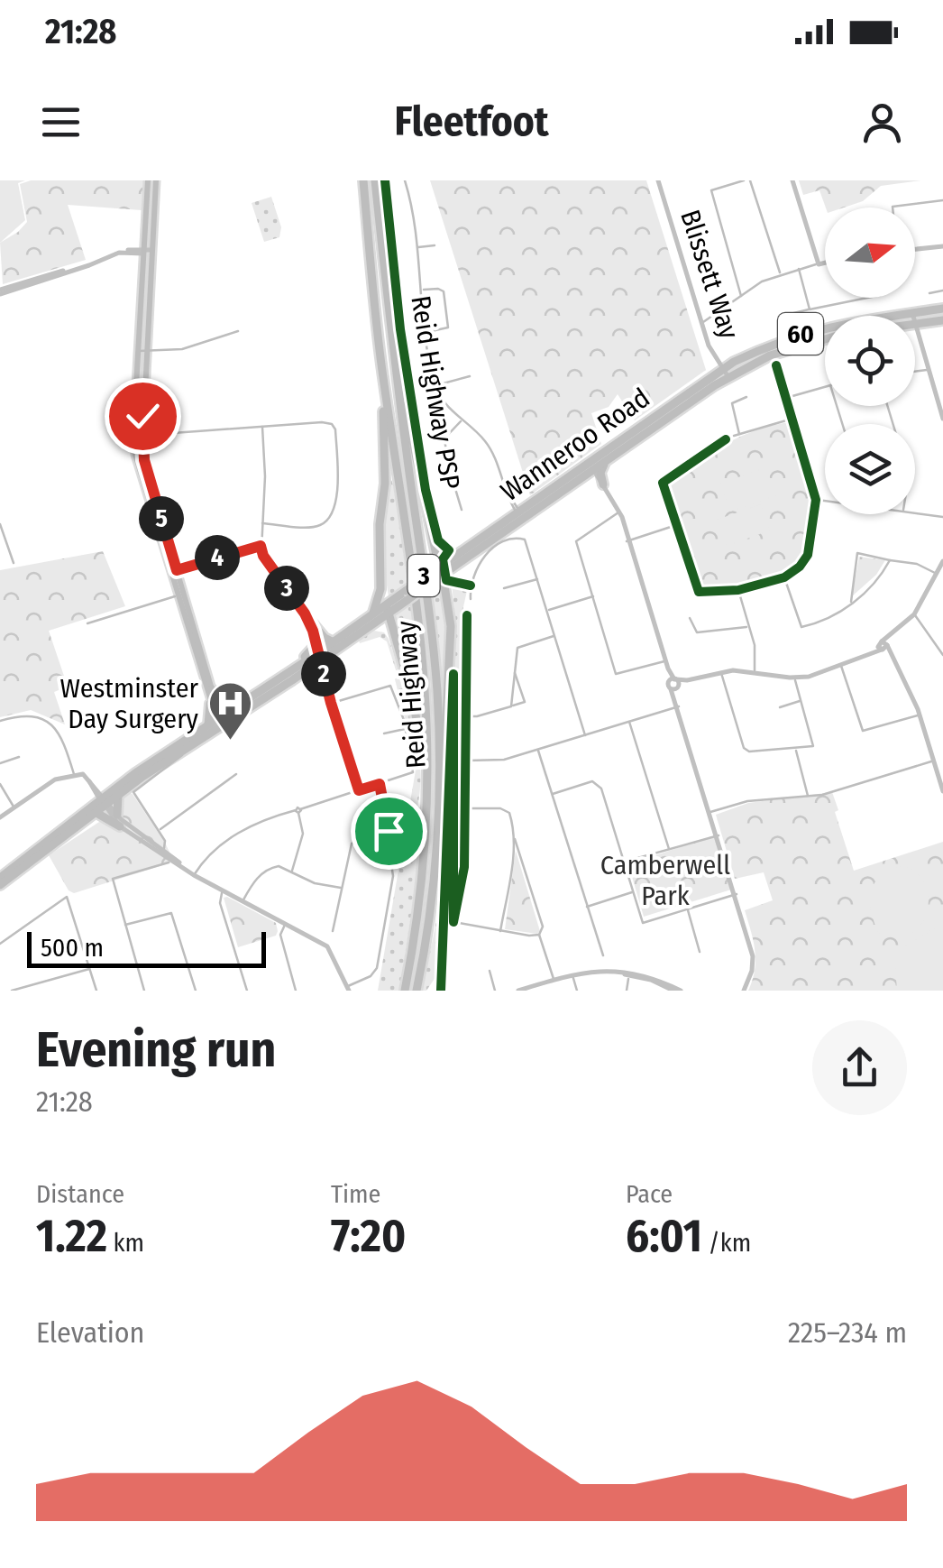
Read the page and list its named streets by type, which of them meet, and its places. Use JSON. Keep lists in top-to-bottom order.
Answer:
{
  "streets": {
    "highway": [
      "60",
      "Wanneroo Road",
      "3",
      "Reid Highway"
    ],
    "street": ["Blissett Way"],
    "cycle path": ["Reid Highway PSP"]
  },
  "crossings": [
    ["Blissett Way", "Wanneroo Road"]
  ],
  "parks": ["Camberwell Park"],
  "places": {
    "hospital": ["Westminster Day Surgery"]
  },
  "scale_bar": "500 m",
  "north": "right",
  "page": {
    "status": "21:28",
    "header": "Fleetfoot",
    "pins": [
      "5",
      "4",
      "3",
      "2"
    ],
    "scale": "500 m",
    "heading": ["Evening run", "21:28"],
    "stats": [
      ["Distance", "1.22 km"],
      ["Time", "7:20"],
      ["Pace", "6:01 /km"]
    ],
    "chart": ["Elevation", "225–234 m"]
  }
}
